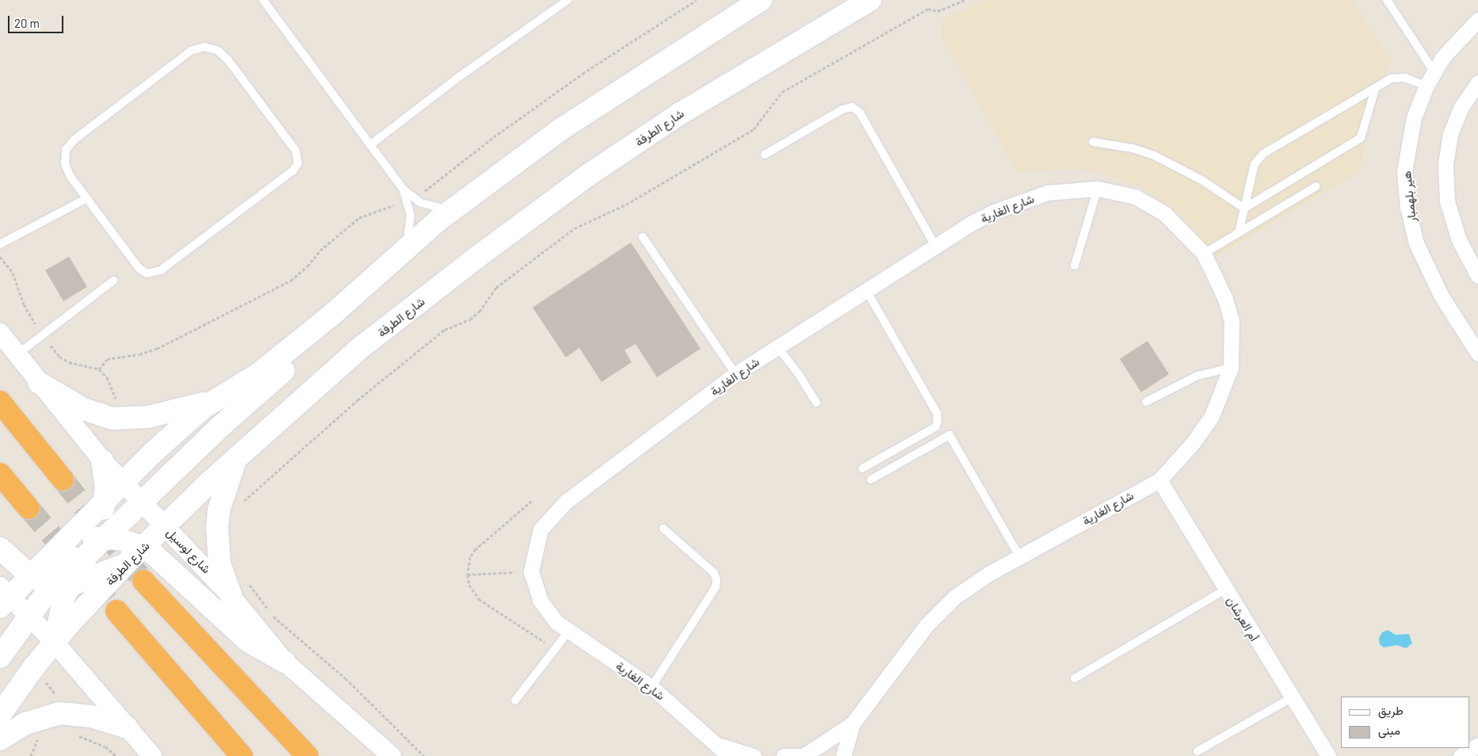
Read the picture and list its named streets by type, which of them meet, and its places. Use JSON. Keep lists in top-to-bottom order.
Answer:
{
  "streets": {
    "main road": ["شارع الطرفة"],
    "street": [
      "هير بلهمبار",
      "شارع الغارية",
      "شارع لوسيل",
      "أم العرشان"
    ]
  },
  "crossings": [
    ["شارع الطرفة", "شارع لوسيل"],
    ["شارع الغارية", "أم العرشان"]
  ],
  "legend": ["طريق", "مبنى"],
  "scale_bar": "20 m"
}
